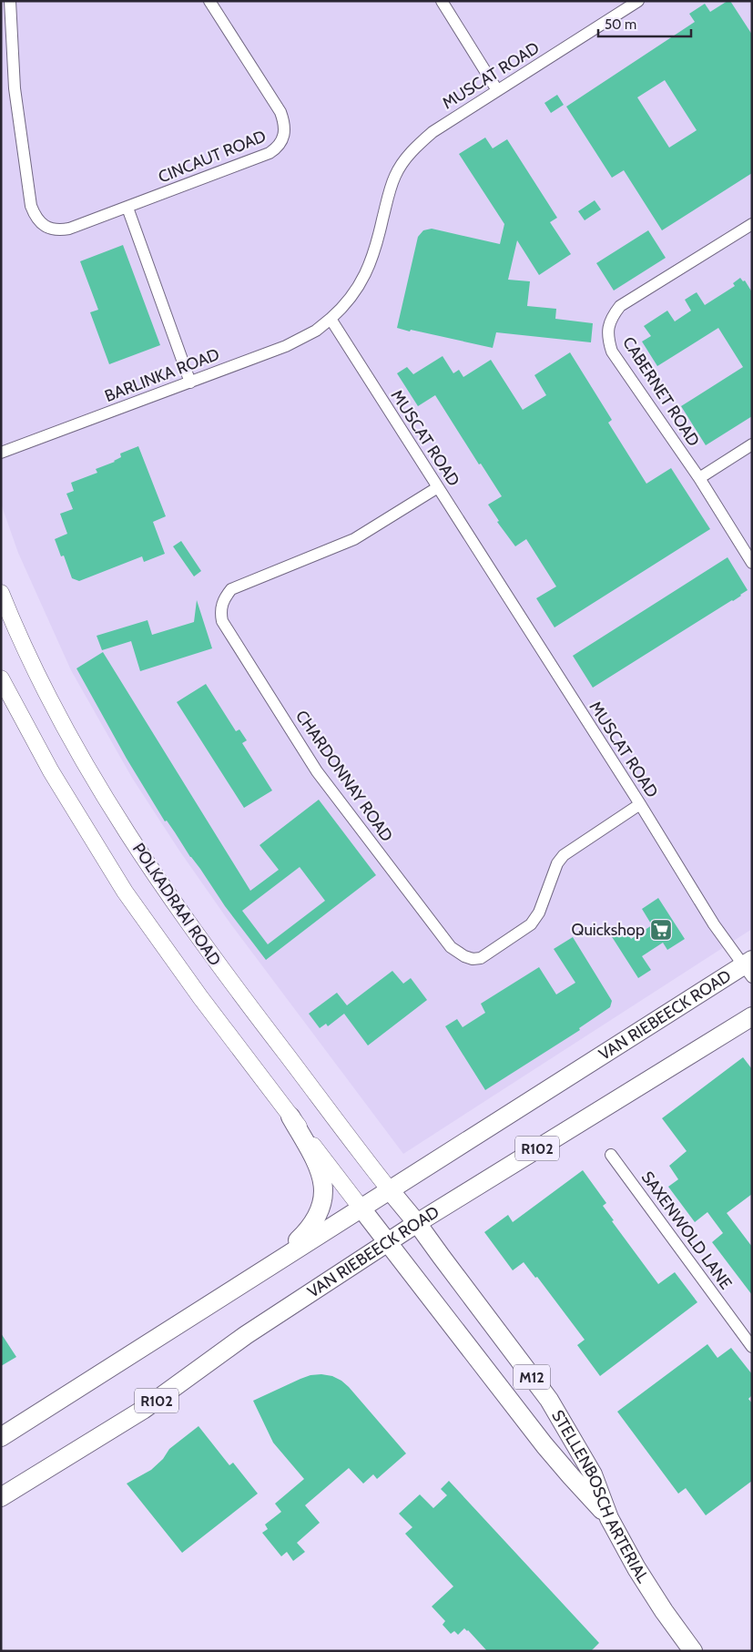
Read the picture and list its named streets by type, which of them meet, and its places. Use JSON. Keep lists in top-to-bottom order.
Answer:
{
  "streets": {
    "main road": [
      "POLKADRAAI ROAD",
      "VAN RIEBEECK ROAD",
      "R102",
      "M12",
      "STELLENBOSCH ARTERIAL"
    ],
    "street": [
      "MUSCAT ROAD",
      "CINCAUT ROAD",
      "BARLINKA ROAD",
      "CABERNET ROAD",
      "CHARDONNAY ROAD",
      "SAXENWOLD LANE"
    ]
  },
  "crossings": [
    ["MUSCAT ROAD", "BARLINKA ROAD"],
    ["MUSCAT ROAD", "CHARDONNAY ROAD"],
    ["MUSCAT ROAD", "VAN RIEBEECK ROAD"],
    ["POLKADRAAI ROAD", "VAN RIEBEECK ROAD"],
    ["POLKADRAAI ROAD", "STELLENBOSCH ARTERIAL"],
    ["VAN RIEBEECK ROAD", "STELLENBOSCH ARTERIAL"]
  ],
  "places": {
    "supermarket": ["Quickshop"]
  },
  "scale_bar": "50 m"
}
